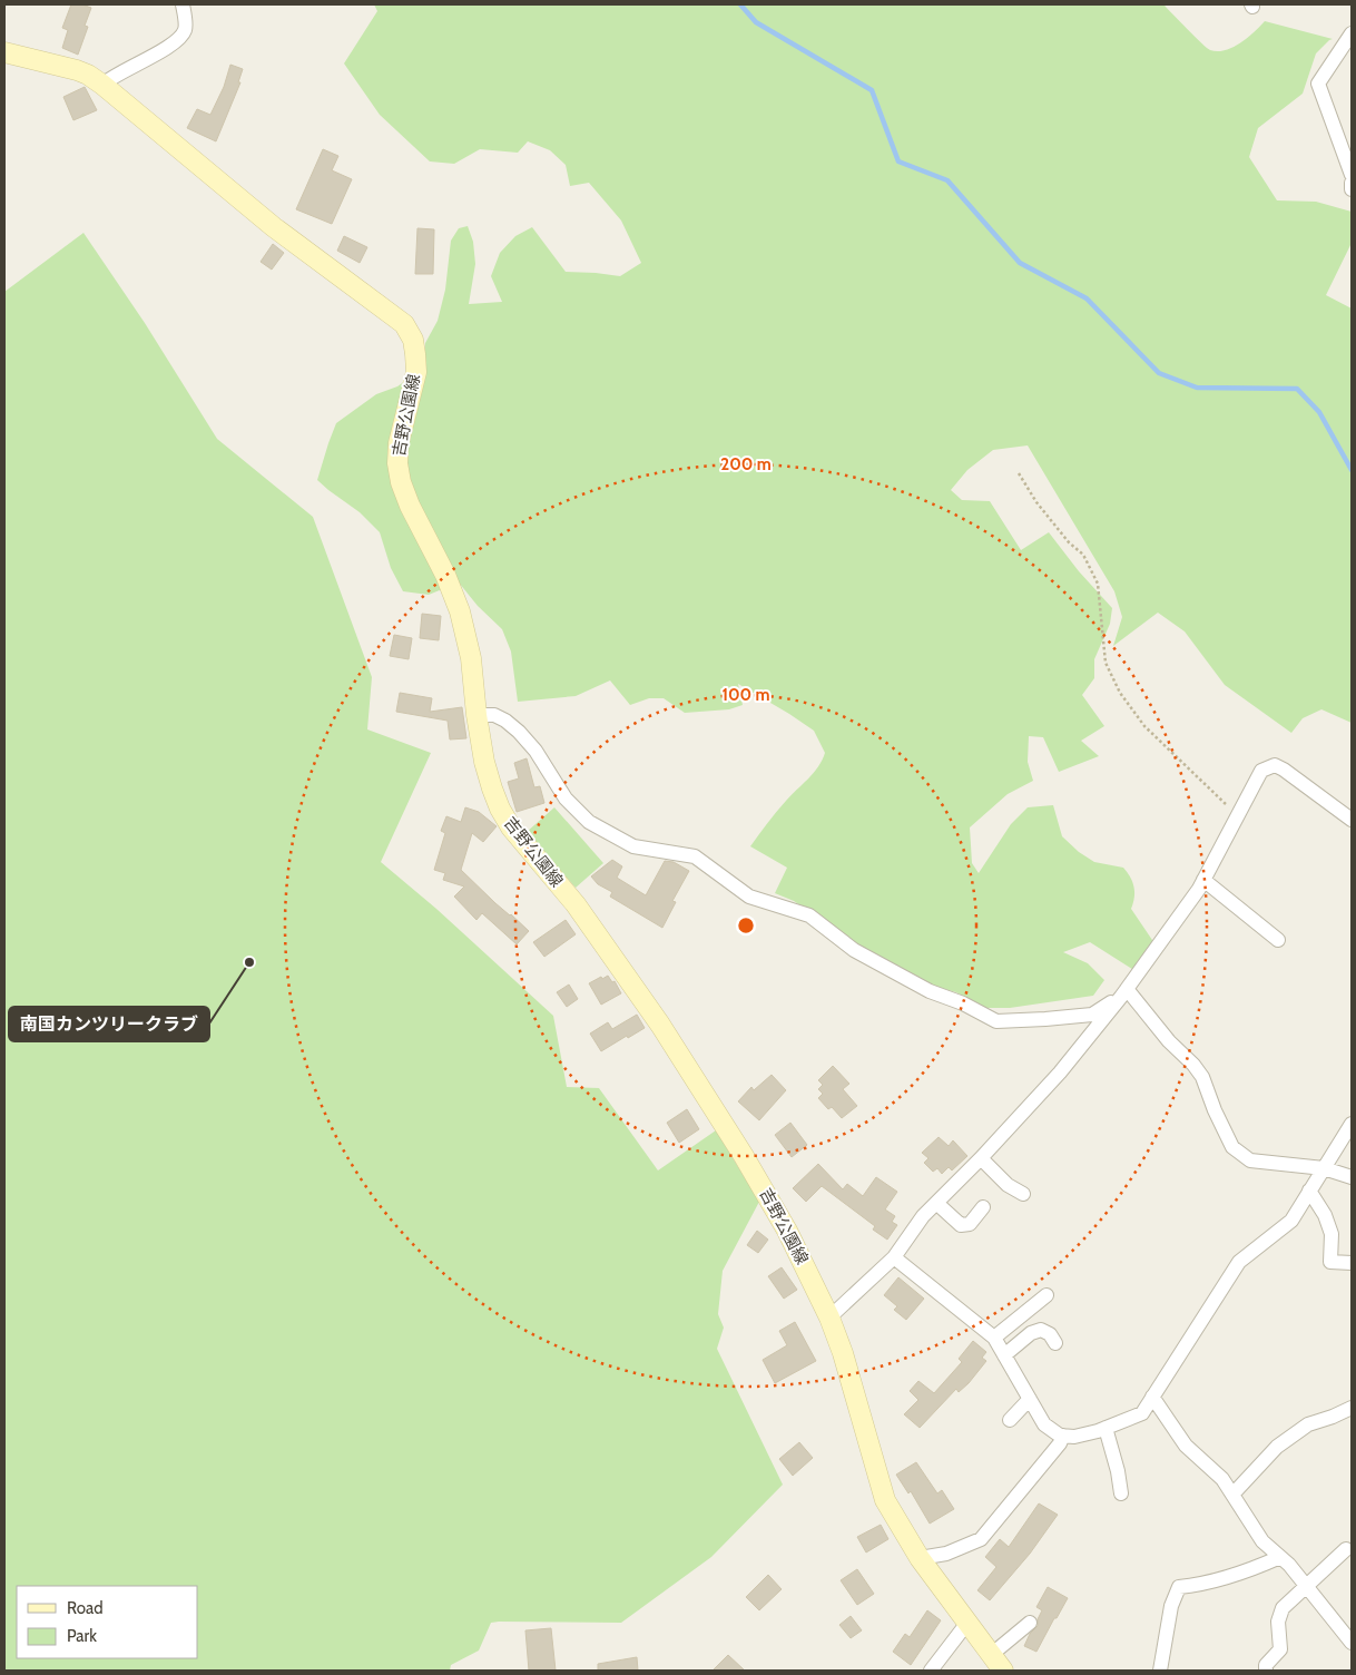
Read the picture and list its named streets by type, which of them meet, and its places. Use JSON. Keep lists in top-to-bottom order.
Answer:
{
  "streets": {
    "main road": ["吉野公園線"]
  },
  "places": ["南国カンツリークラブ"],
  "legend": ["Road", "Park"],
  "rings": ["200 m", "100 m"]
}
